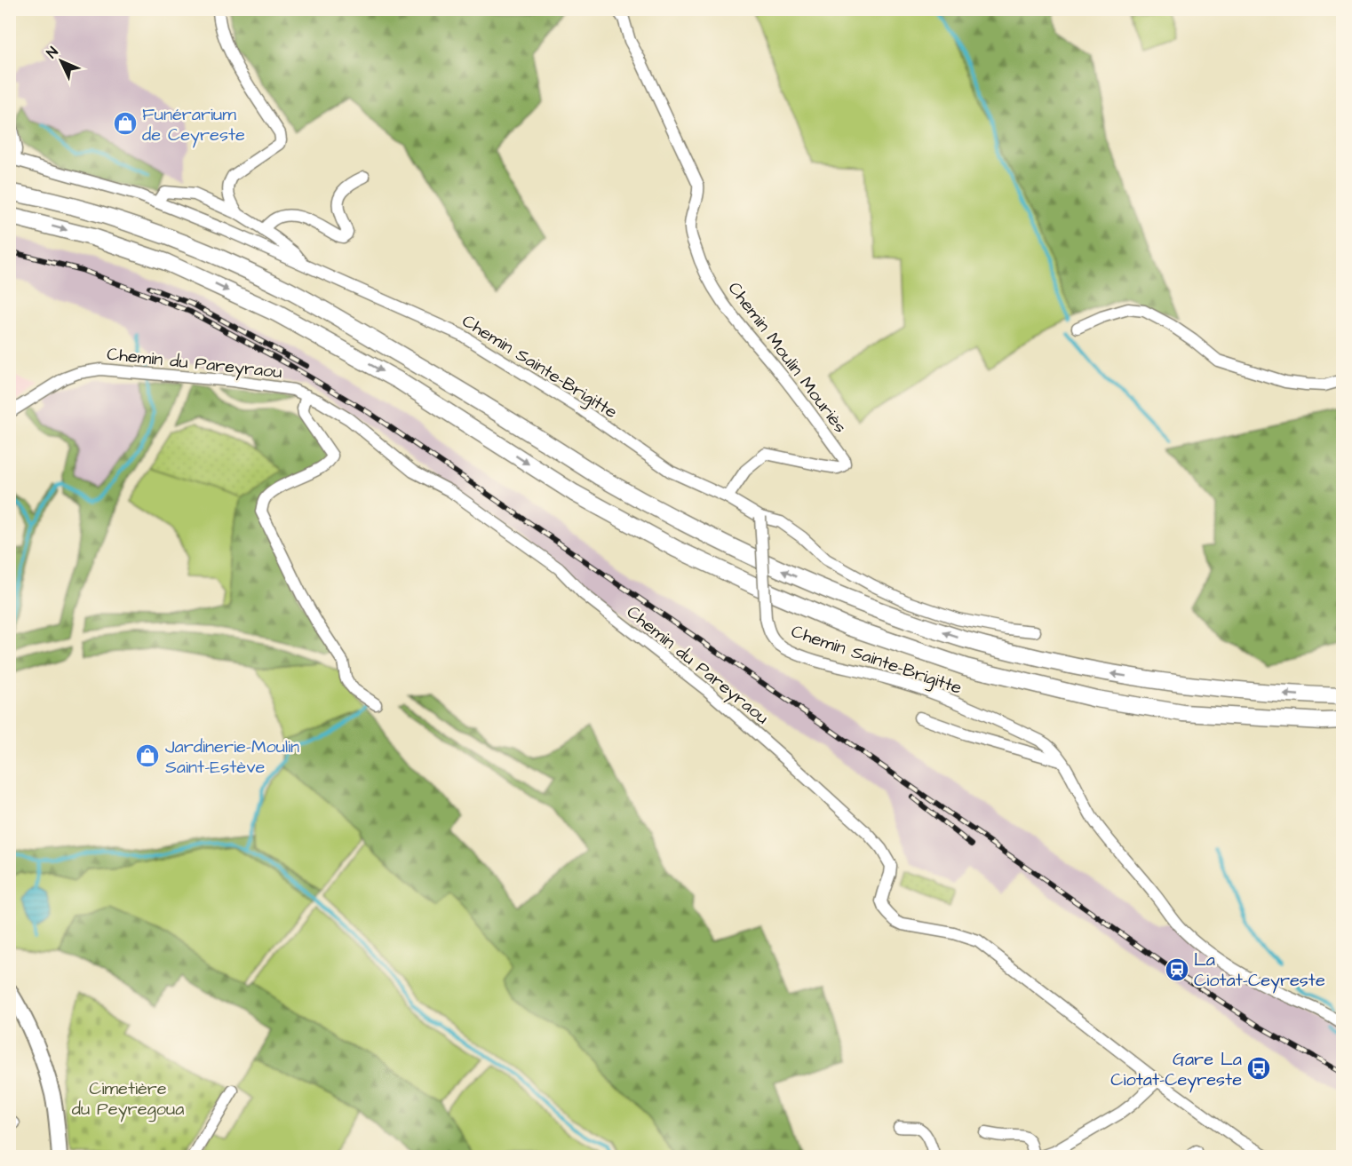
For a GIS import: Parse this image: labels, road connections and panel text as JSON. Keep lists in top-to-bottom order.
{
  "streets": {
    "street": ["Chemin Moulin Mouriès", "Chemin du Pareyraou", "Chemin Sainte-Brigitte"]
  },
  "crossings": [
    ["Chemin Moulin Mouriès", "Chemin Sainte-Brigitte"]
  ],
  "parks": ["Cimetière du Peyregoua"],
  "places": {
    "shop": ["Funérarium de Ceyreste", "Jardinerie-Moulin Saint-Estève"],
    "station": ["La Ciotat-Ceyreste"],
    "bus stop": ["Gare La Ciotat-Ceyreste"]
  },
  "north": "top left"
}
